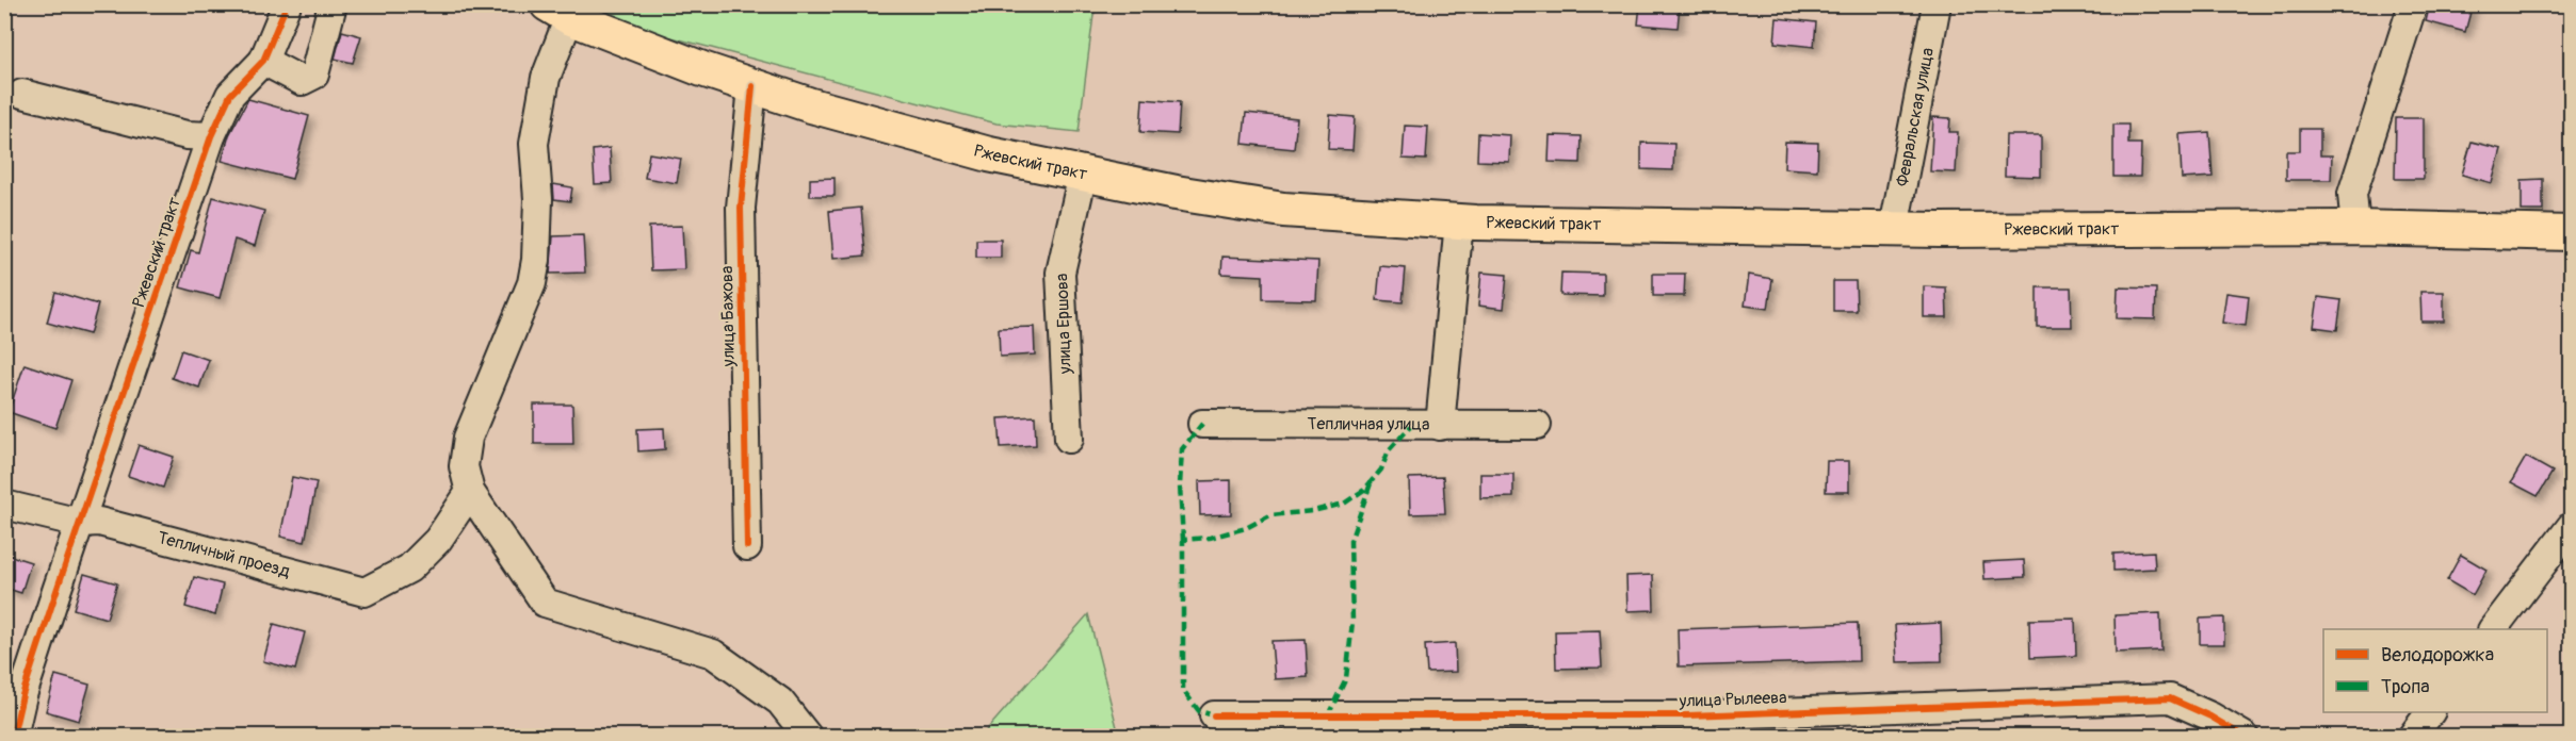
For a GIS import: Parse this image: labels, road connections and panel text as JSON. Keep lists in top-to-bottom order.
{
  "streets": {
    "main road": ["Ржевский тракт"],
    "street": [
      "Февральская улица",
      "улица Бажова",
      "улица Ершова",
      "Тепличная улица",
      "Тепличный проезд",
      "улица Рылеева"
    ]
  },
  "crossings": [
    ["Февральская улица", "Ржевский тракт"],
    ["Ржевский тракт", "улица Бажова"],
    ["Ржевский тракт", "улица Ершова"],
    ["Ржевский тракт", "Тепличный проезд"]
  ],
  "legend": ["Велодорожка", "Тропа"]
}
